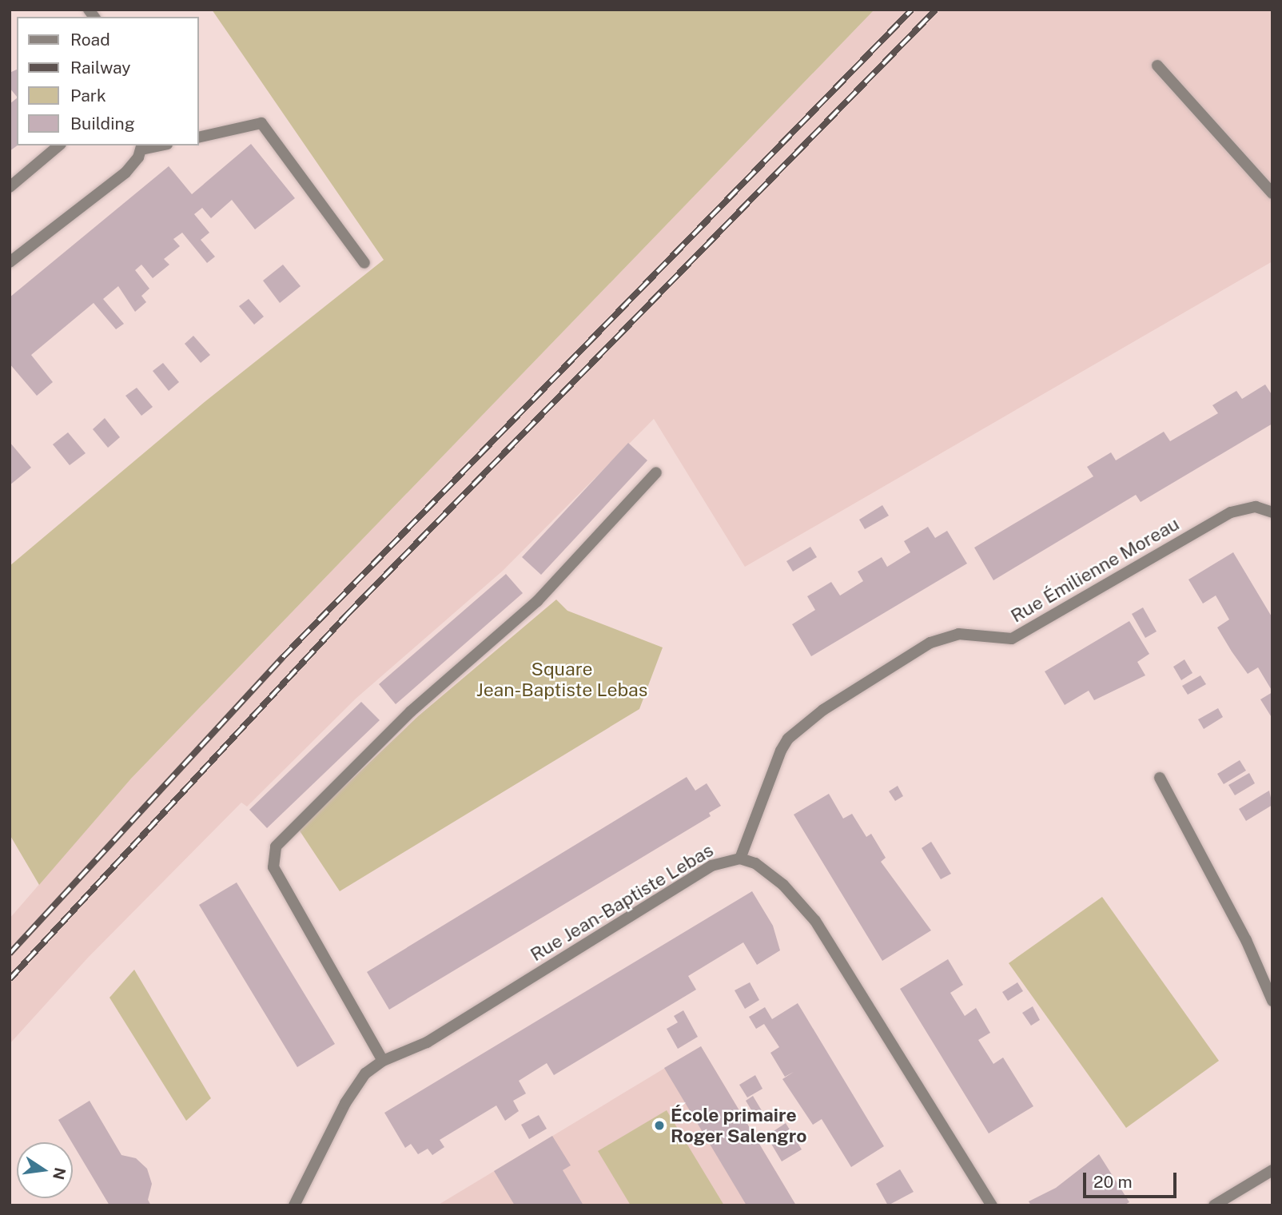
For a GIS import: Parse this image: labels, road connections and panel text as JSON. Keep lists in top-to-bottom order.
{
  "streets": {
    "street": ["Rue Émilienne Moreau", "Rue Jean-Baptiste Lebas"]
  },
  "crossings": [
    ["Rue Émilienne Moreau", "Rue Jean-Baptiste Lebas"]
  ],
  "parks": ["Square Jean-Baptiste Lebas"],
  "places": ["École primaire Roger Salengro"],
  "legend": [
    "Road",
    "Railway",
    "Park",
    "Building"
  ],
  "scale_bar": "20 m",
  "north": "right"
}
